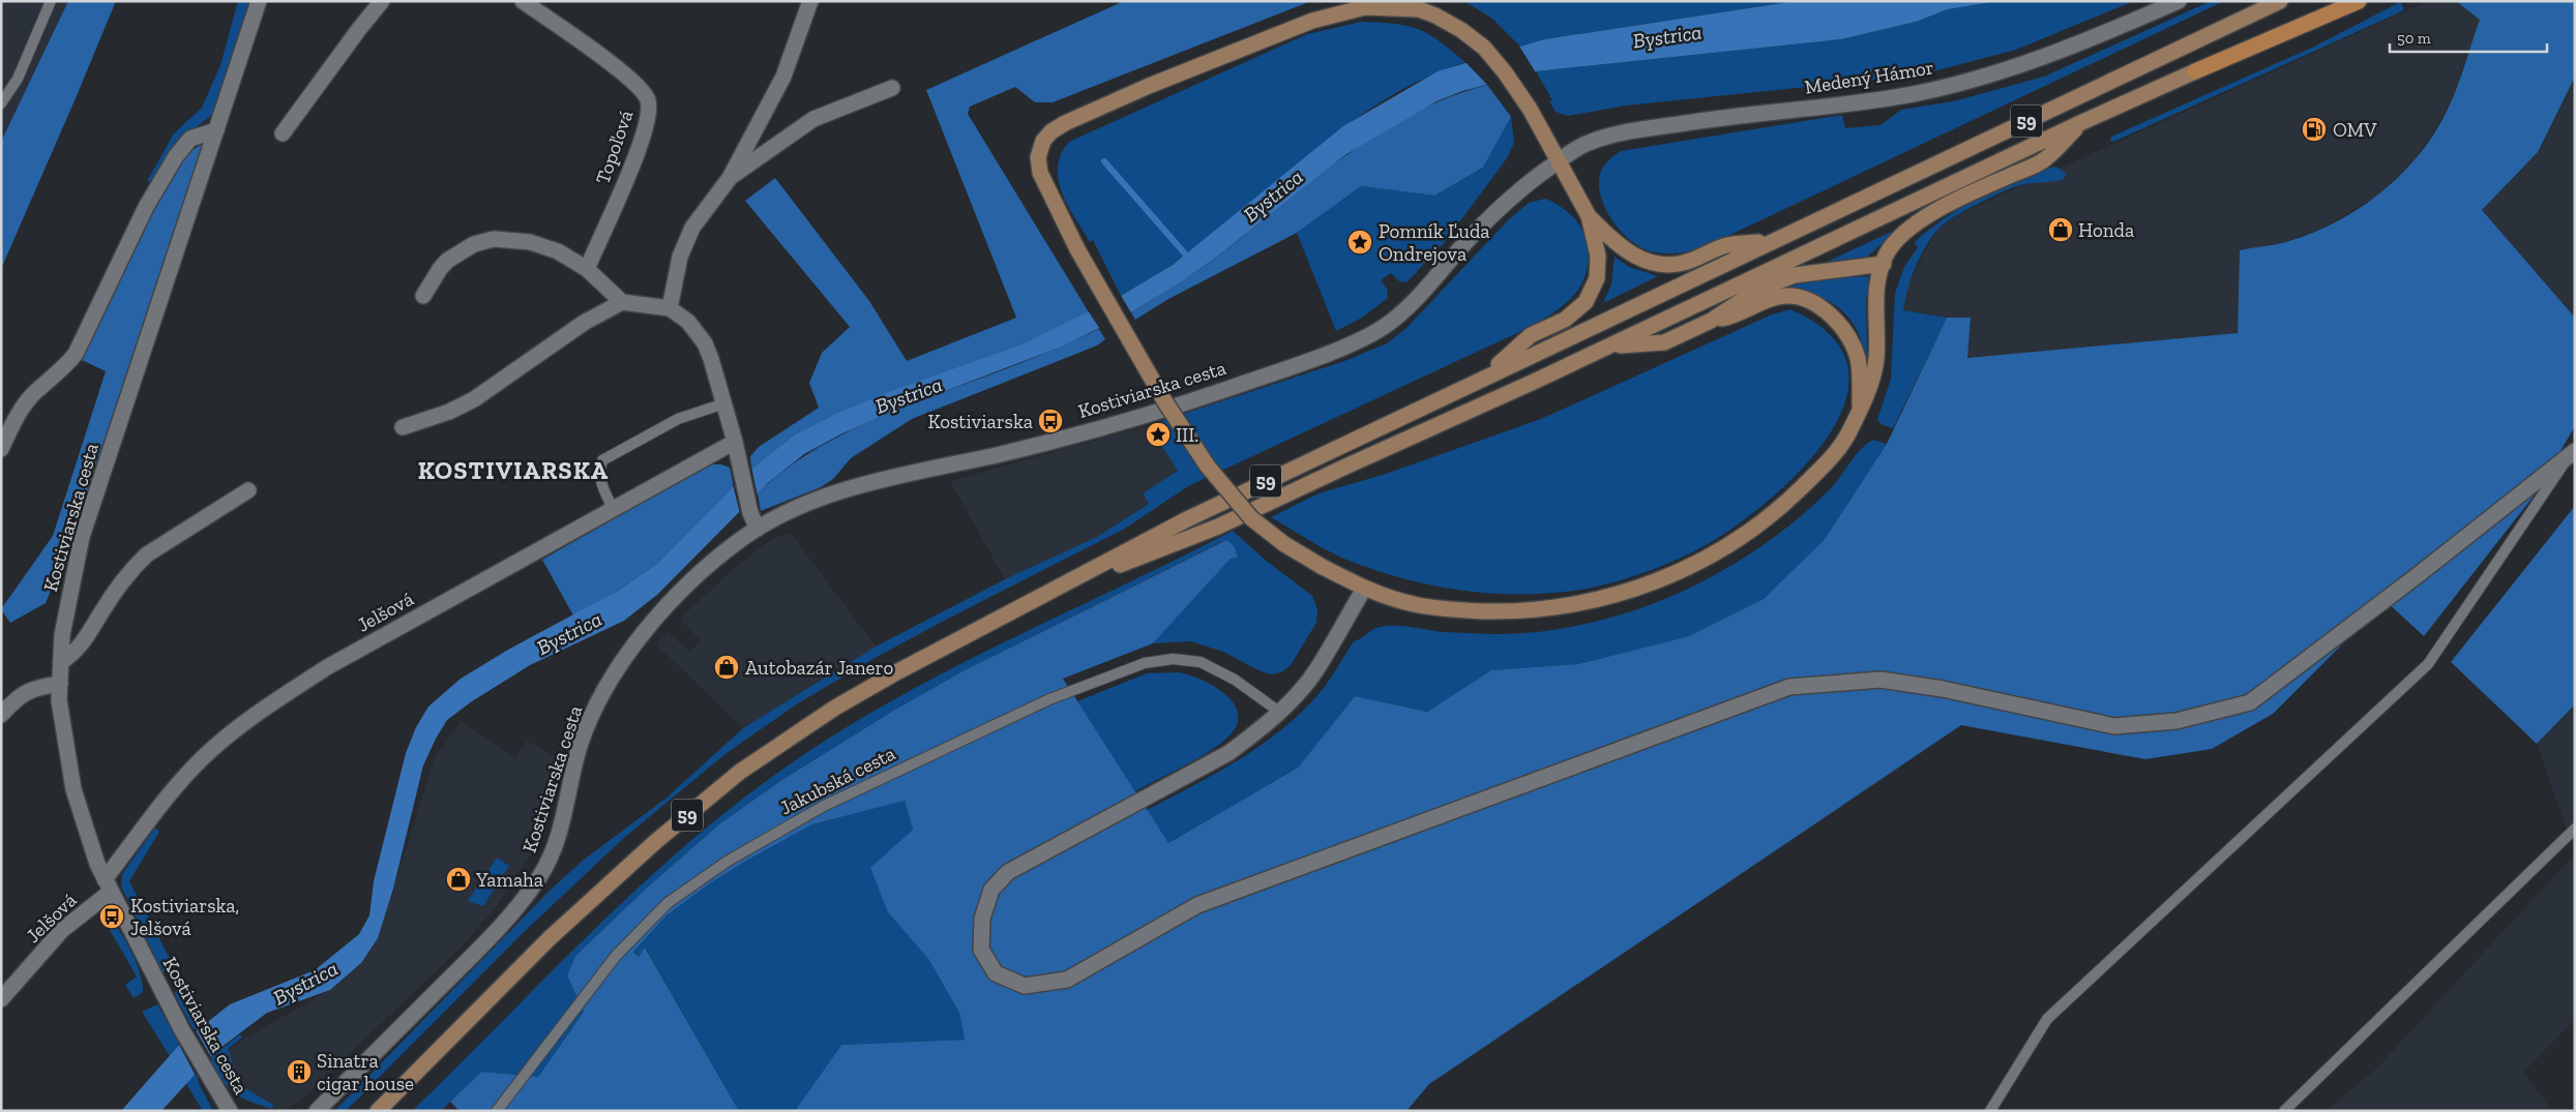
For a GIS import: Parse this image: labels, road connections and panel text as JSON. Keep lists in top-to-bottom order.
{
  "streets": {
    "main road": ["59"],
    "street": [
      "Medený Hámor",
      "Topoľová",
      "Kostiviarska cesta",
      "Jelšová"
    ],
    "lane": ["Jakubská cesta"]
  },
  "crossings": [
    ["Medený Hámor", "Kostiviarska cesta"],
    ["Kostiviarska cesta", "Jelšová"]
  ],
  "districts": ["KOSTIVIARSKA"],
  "water": ["Bystrica"],
  "places": {
    "fuel station": ["OMV"],
    "shop": ["Honda", "Autobazár Janero", "Yamaha"],
    "place": ["Pomník Ľuda Ondrejova", "III."],
    "bus stop": ["Kostiviarska", "Kostiviarska, Jelšová"],
    "building": ["Sinatra cigar house"]
  },
  "scale_bar": "50 m"
}
